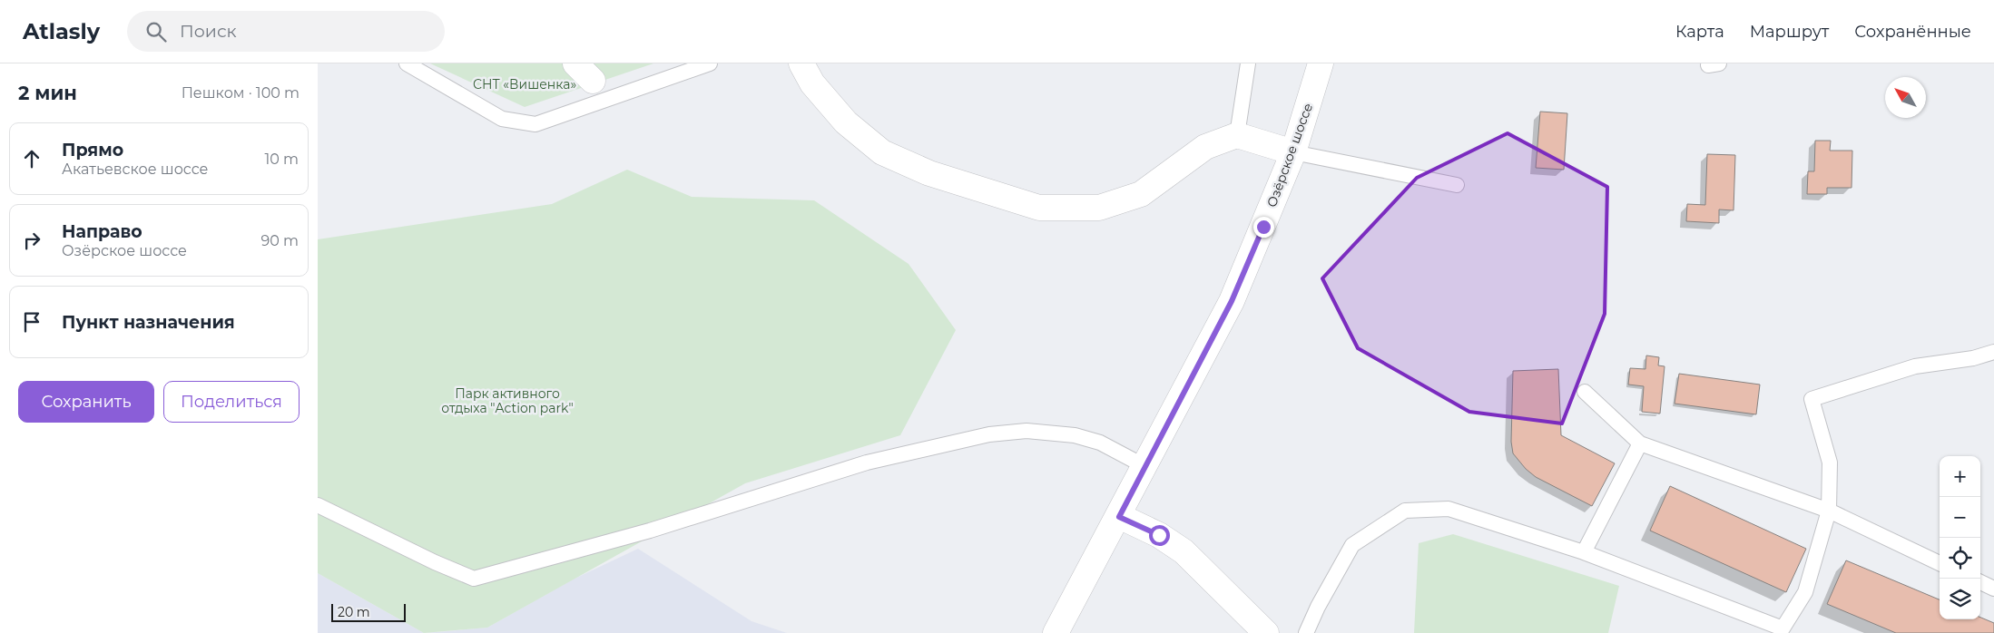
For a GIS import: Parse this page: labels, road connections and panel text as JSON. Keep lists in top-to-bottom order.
{
  "streets": {
    "main road": ["Озёрское шоссе"]
  },
  "parks": ["СНТ «Вишенка»", "Парк активного отдыха \"Action park\""],
  "scale_bar": "20 m",
  "north": "top left",
  "page": {
    "header": "Atlasly",
    "search": "Поиск",
    "nav": ["Карта", "Маршрут", "Сохранённые"],
    "heading": ["2 мин", "Пешком · 100 m"],
    "list": [
      ["Прямо", "Акатьевское шоссе", "10 m"],
      ["Направо", "Озёрское шоссе", "90 m"],
      "Пункт назначения"
    ],
    "buttons": ["Сохранить", "Поделиться"],
    "map_buttons": ["+", "−"],
    "scale": "20 m"
  }
}
